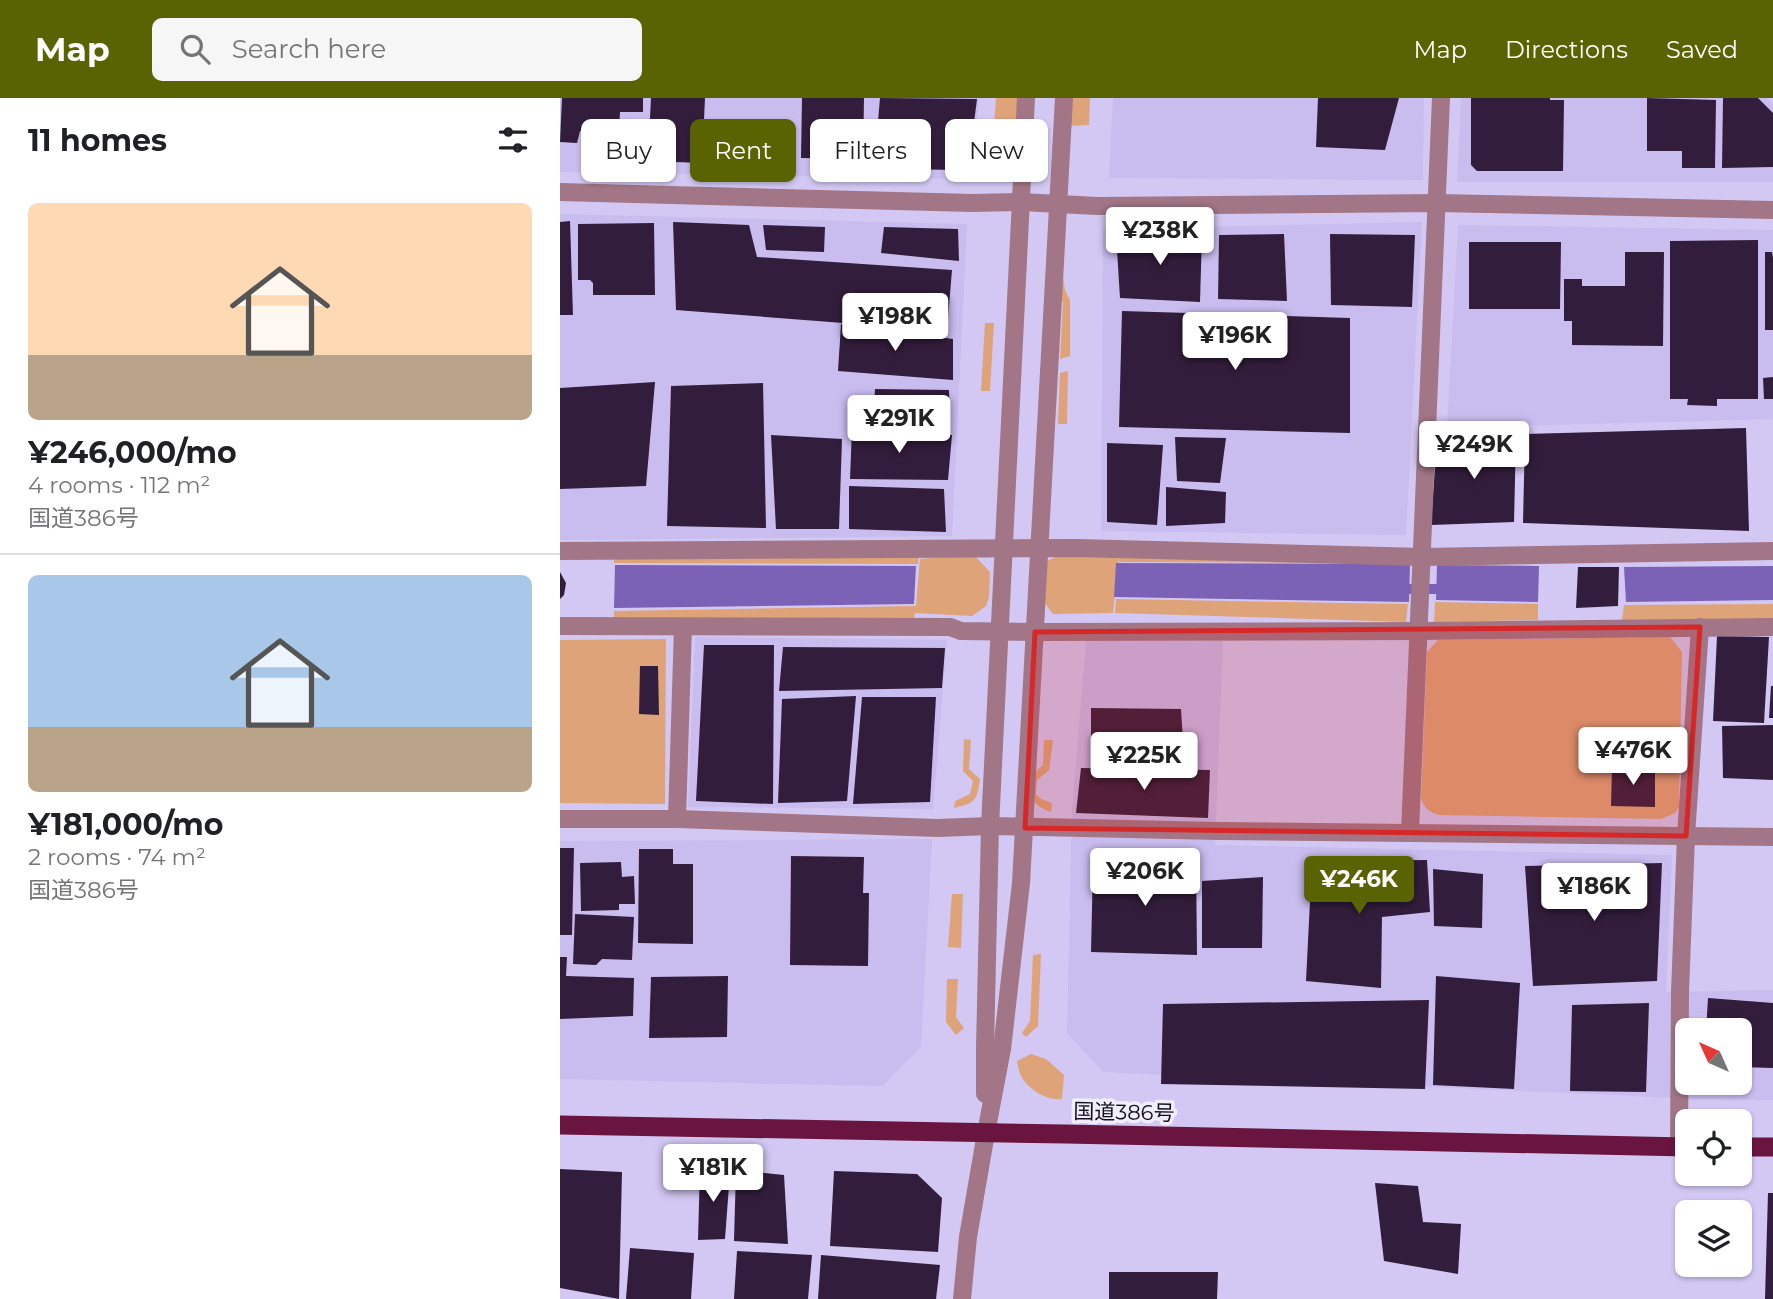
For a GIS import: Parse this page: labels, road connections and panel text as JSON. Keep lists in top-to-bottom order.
{
  "streets": {
    "highway": ["国道386号"]
  },
  "north": "top left",
  "page": {
    "header": "Map",
    "search": "Search here",
    "nav": ["Map", "Directions", "Saved"],
    "heading": "11 homes",
    "chip": [
      "Buy",
      "Rent",
      "Filters",
      "New"
    ],
    "list": [
      {
        "name": "¥246,000/mo",
        "note": "4 rooms · 112 m² · 国道386号"
      },
      {
        "name": "¥181,000/mo",
        "note": "2 rooms · 74 m² · 国道386号"
      }
    ],
    "price": [
      "¥238K",
      "¥198K",
      "¥196K",
      "¥291K",
      "¥249K",
      "¥476K",
      "¥225K",
      "¥206K",
      "¥246K",
      "¥186K",
      "¥181K"
    ]
  }
}
